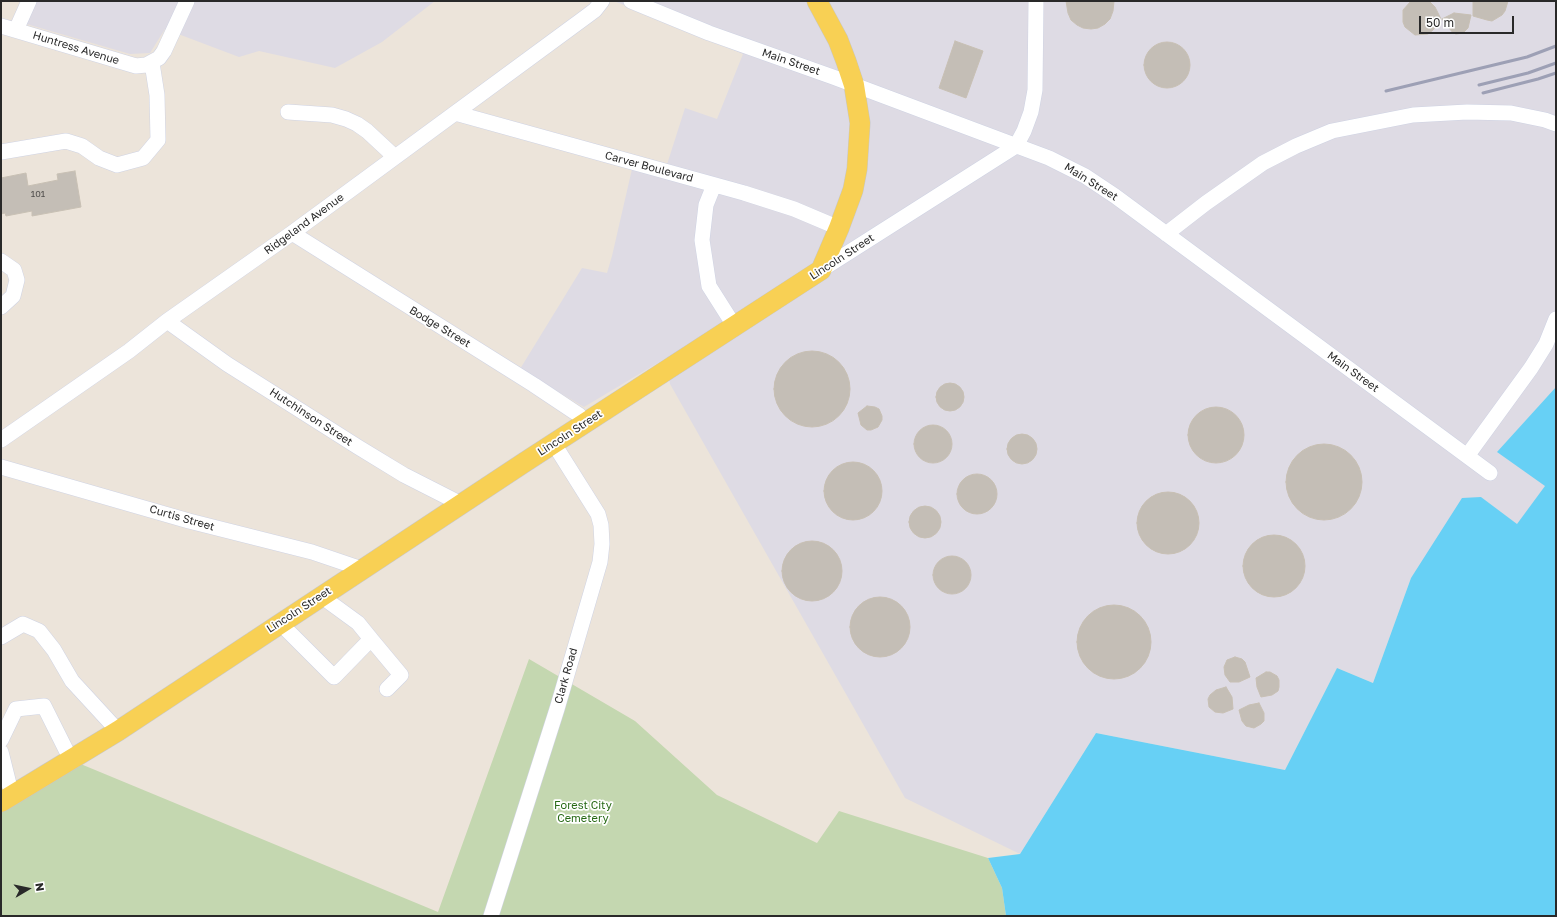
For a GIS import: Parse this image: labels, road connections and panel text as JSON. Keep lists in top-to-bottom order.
{
  "streets": {
    "main road": ["Lincoln Street"],
    "street": [
      "Huntress Avenue",
      "Main Street",
      "Carver Boulevard",
      "Ridgeland Avenue",
      "Bodge Street",
      "Hutchinson Street",
      "Curtis Street",
      "Clark Road"
    ]
  },
  "crossings": [
    ["Main Street", "Lincoln Street"],
    ["Carver Boulevard", "Ridgeland Avenue"],
    ["Ridgeland Avenue", "Bodge Street"],
    ["Ridgeland Avenue", "Hutchinson Street"],
    ["Lincoln Street", "Bodge Street"],
    ["Lincoln Street", "Hutchinson Street"],
    ["Lincoln Street", "Curtis Street"],
    ["Lincoln Street", "Clark Road"]
  ],
  "parks": ["Forest City Cemetery"],
  "house_numbers": ["101"],
  "scale_bar": "50 m",
  "north": "right"
}
